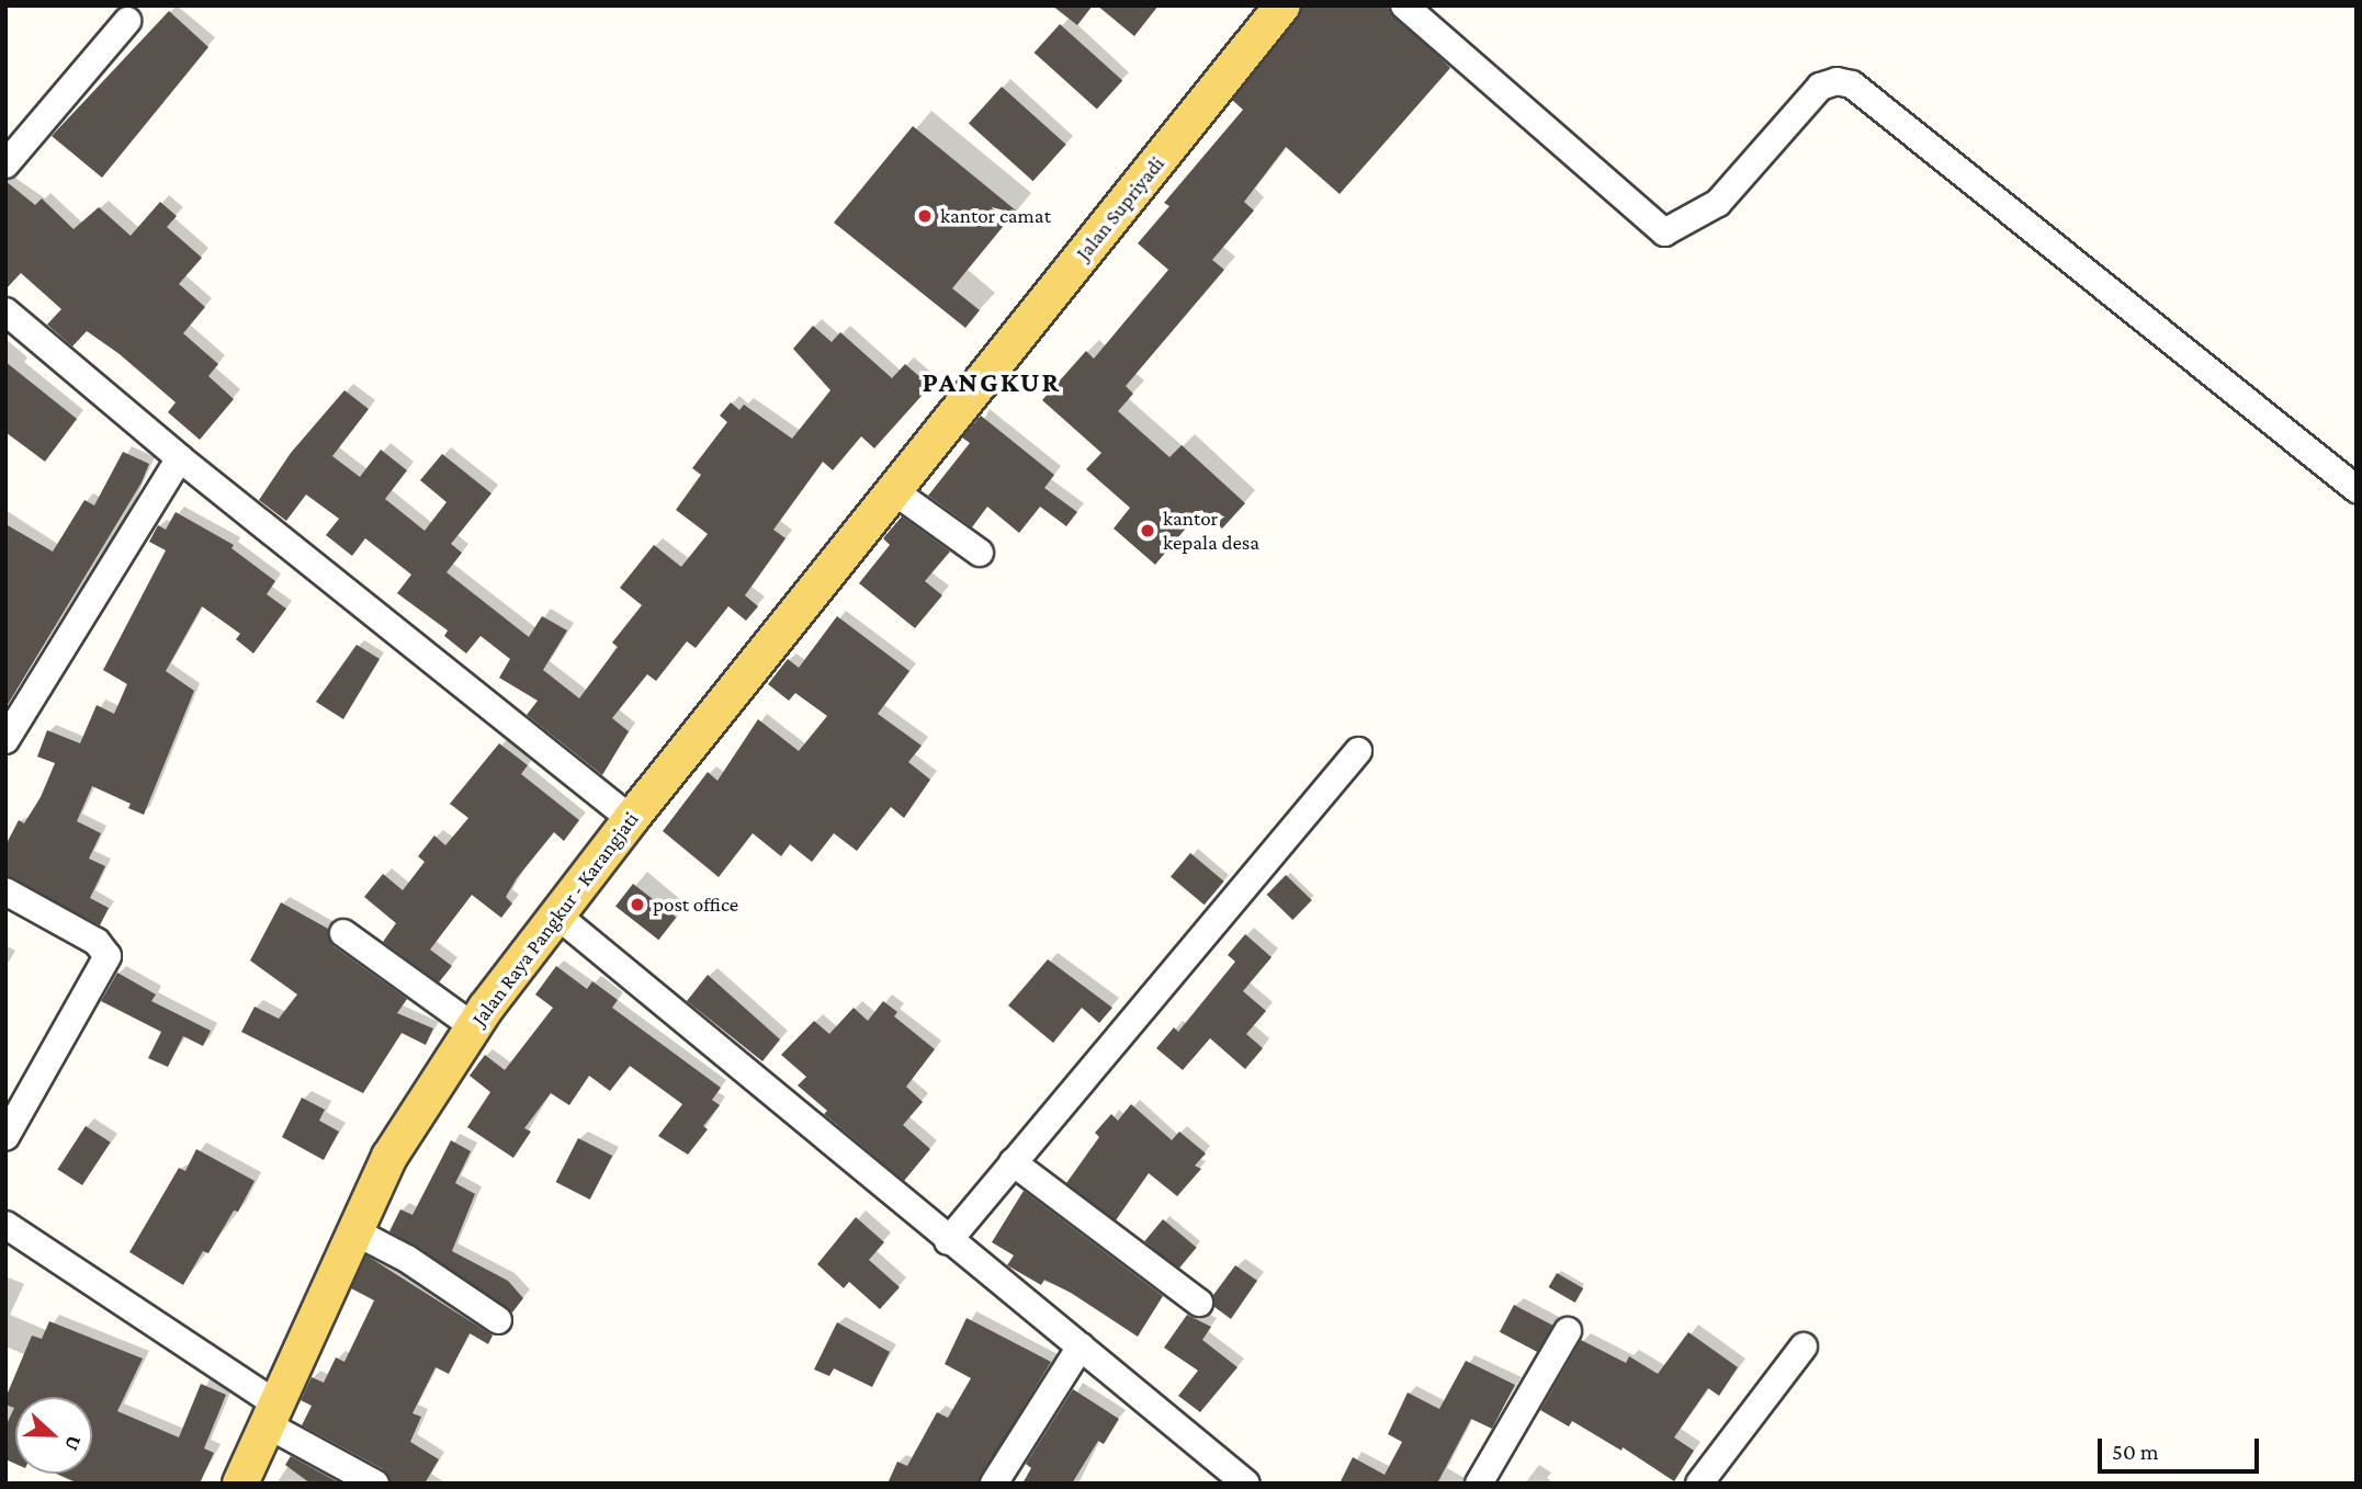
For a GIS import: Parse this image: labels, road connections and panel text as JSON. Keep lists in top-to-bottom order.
{
  "streets": {
    "main road": ["Jalan Supriyadi", "Jalan Raya Pangkur - Karangjati"]
  },
  "crossings": [
    ["Jalan Supriyadi", "Jalan Raya Pangkur - Karangjati"]
  ],
  "districts": ["PANGKUR"],
  "places": ["kantor camat", "kantor kepala desa", "post office"],
  "scale_bar": "50 m",
  "north": "right"
}
